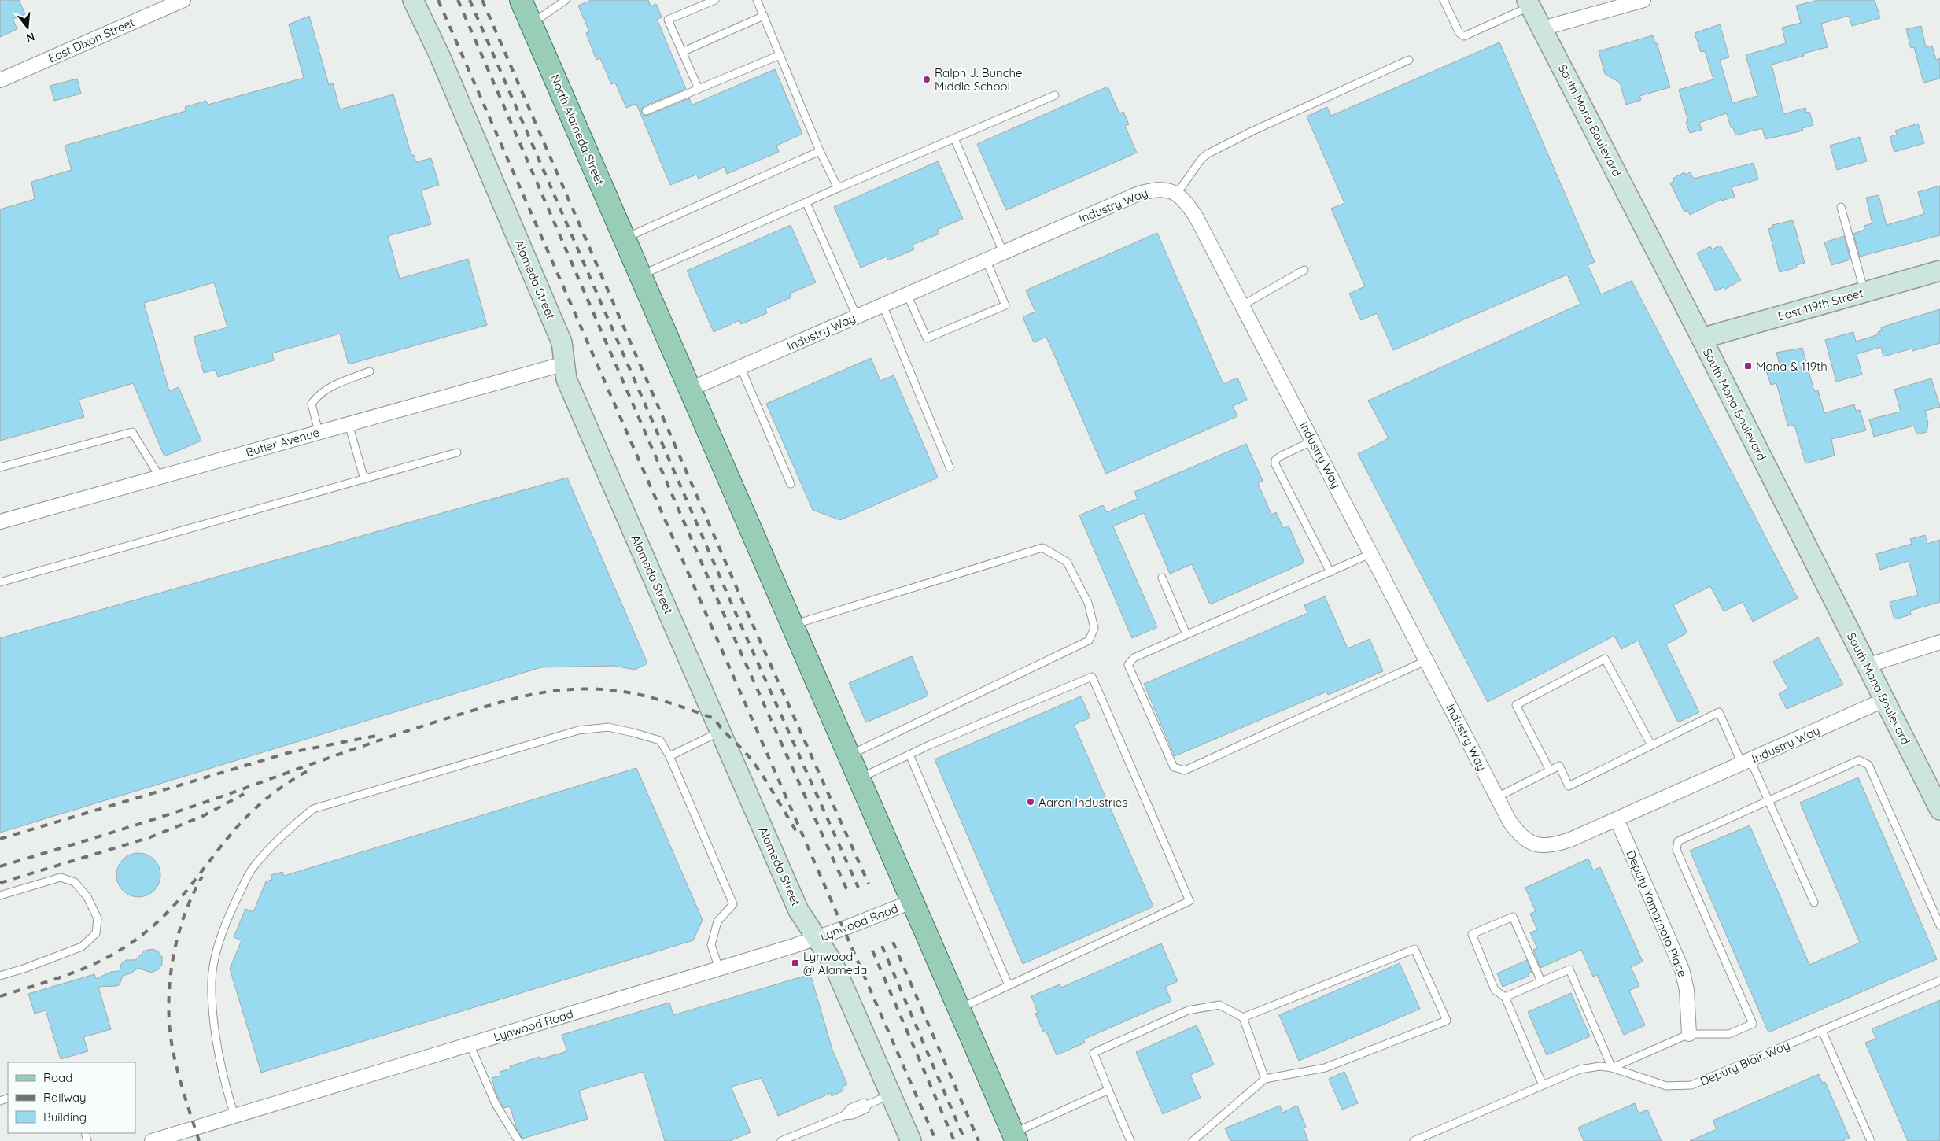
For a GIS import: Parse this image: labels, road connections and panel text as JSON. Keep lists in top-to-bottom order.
{
  "streets": {
    "main road": ["North Alameda Street"],
    "street": [
      "East Dixon Street",
      "South Mona Boulevard",
      "Industry Way",
      "Alameda Street",
      "East 119th Street",
      "Butler Avenue",
      "Deputy Yamamoto Place",
      "Lynwood Road"
    ],
    "lane": ["Deputy Blair Way"]
  },
  "crossings": [
    ["South Mona Boulevard", "Industry Way"],
    ["South Mona Boulevard", "East 119th Street"],
    ["Industry Way", "Deputy Yamamoto Place"],
    ["Alameda Street", "Butler Avenue"],
    ["Alameda Street", "Lynwood Road"]
  ],
  "places": {
    "other": ["Ralph J. Bunche Middle School", "Aaron Industries"],
    "transit": ["Mona & 119th", "Lynwood @ Alameda"]
  },
  "legend": ["Road", "Railway", "Building"],
  "north": "bottom"
}
